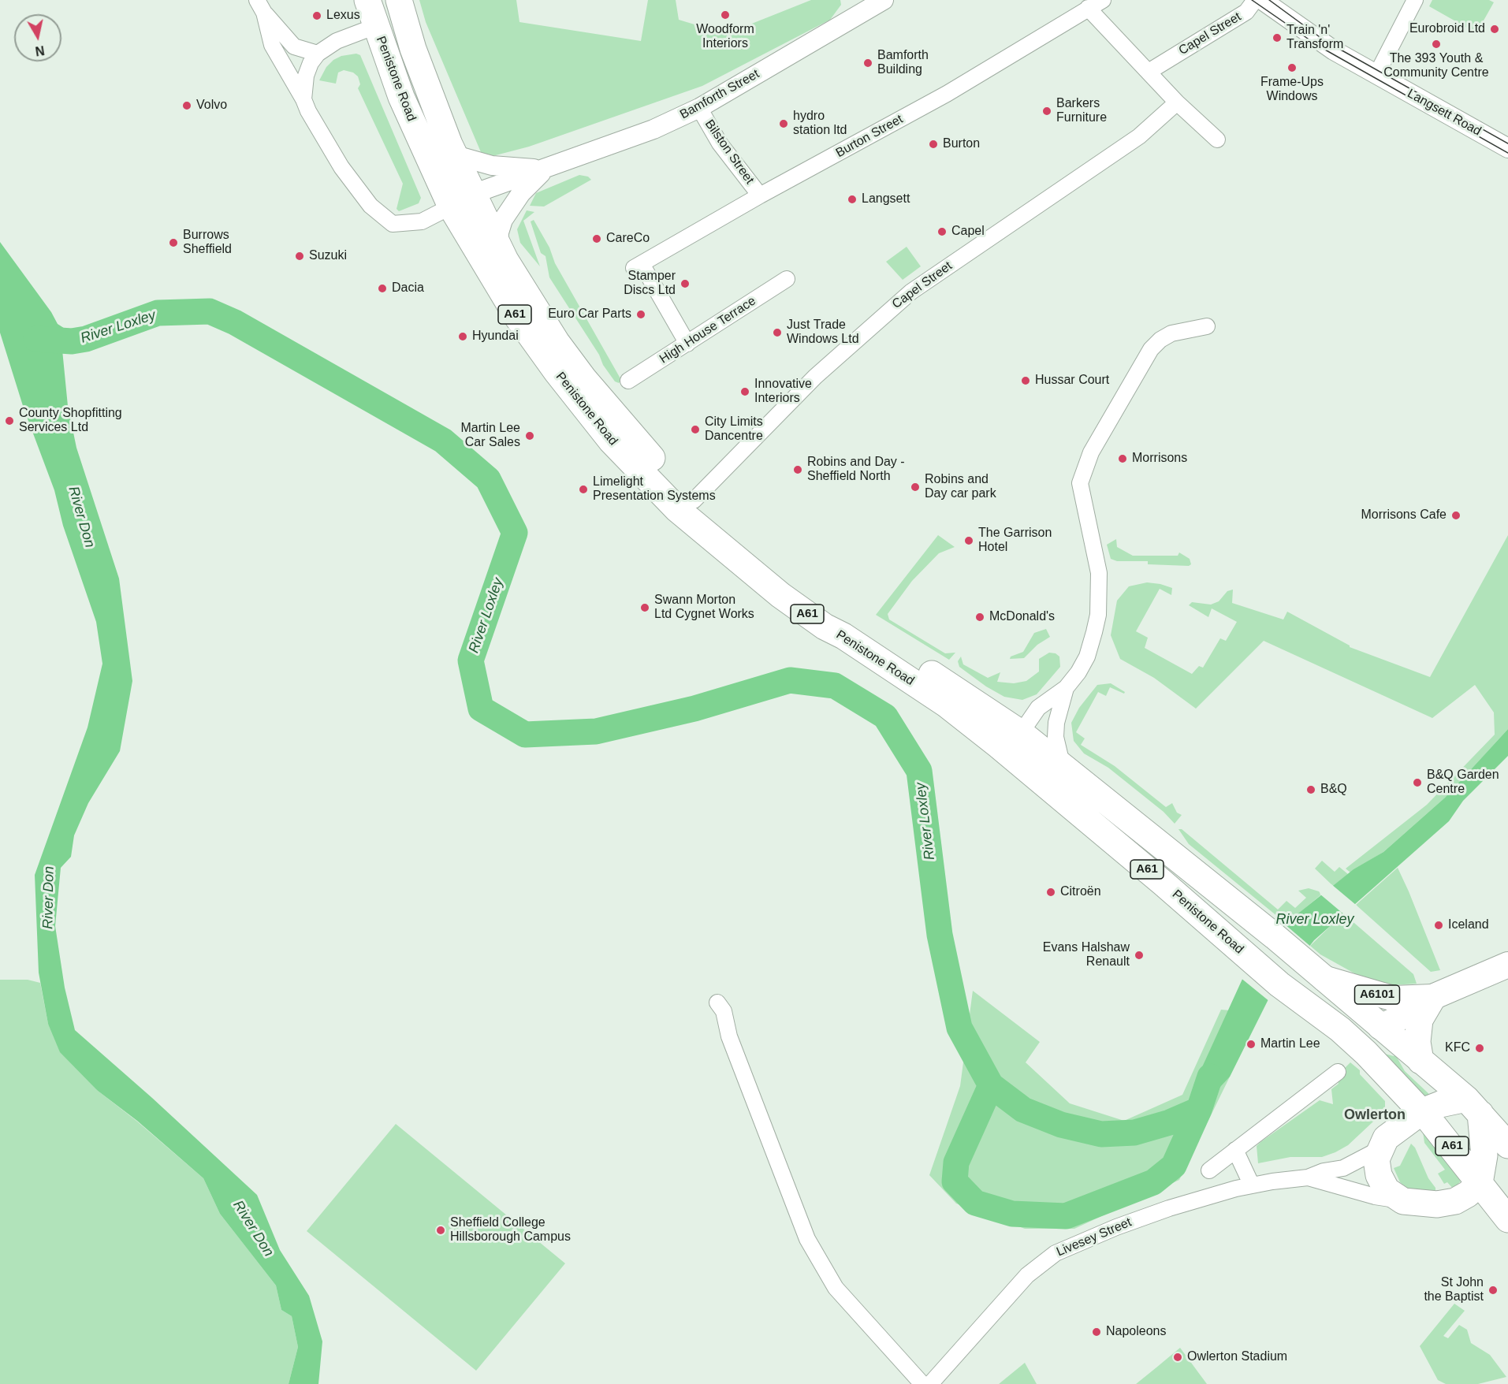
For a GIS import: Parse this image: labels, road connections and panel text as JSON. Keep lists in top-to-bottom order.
{
  "streets": {
    "highway": ["Penistone Road", "A61"],
    "main road": ["A6101"],
    "street": [
      "Capel Street",
      "Bamforth Street",
      "Langsett Road",
      "Burton Street",
      "Bilston Street",
      "High House Terrace",
      "Livesey Street"
    ]
  },
  "crossings": [
    ["Capel Street", "Penistone Road"],
    ["Capel Street", "Langsett Road"],
    ["Penistone Road", "Bamforth Street"],
    ["Penistone Road", "A6101"],
    ["Bamforth Street", "Bilston Street"],
    ["Burton Street", "Bilston Street"],
    ["Burton Street", "High House Terrace"]
  ],
  "districts": ["Owlerton"],
  "water": ["River Loxley", "River Don"],
  "places": [
    "Woodform Interiors",
    "Lexus",
    "Eurobroid Ltd",
    "Train 'n' Transform",
    "The 393 Youth & Community Centre",
    "Bamforth Building",
    "Frame-Ups Windows",
    "Volvo",
    "Barkers Furniture",
    "hydro station ltd",
    "Burton",
    "Langsett",
    "Capel",
    "CareCo",
    "Burrows Sheffield",
    "Suzuki",
    "Stamper Discs Ltd",
    "Dacia",
    "Euro Car Parts",
    "Just Trade Windows Ltd",
    "Hyundai",
    "Hussar Court",
    "Innovative Interiors",
    "County Shopfitting Services Ltd",
    "City Limits Dancentre",
    "Martin Lee Car Sales",
    "Morrisons",
    "Robins and Day - Sheffield North",
    "Robins and Day car park",
    "Limelight Presentation Systems",
    "Morrisons Cafe",
    "The Garrison Hotel",
    "Swann Morton Ltd Cygnet Works",
    "McDonald's",
    "B&Q Garden Centre",
    "B&Q",
    "Citroën",
    "Iceland",
    "Evans Halshaw Renault",
    "Martin Lee",
    "KFC",
    "Sheffield College Hillsborough Campus",
    "St John the Baptist",
    "Napoleons",
    "Owlerton Stadium"
  ],
  "north": "bottom"
}
